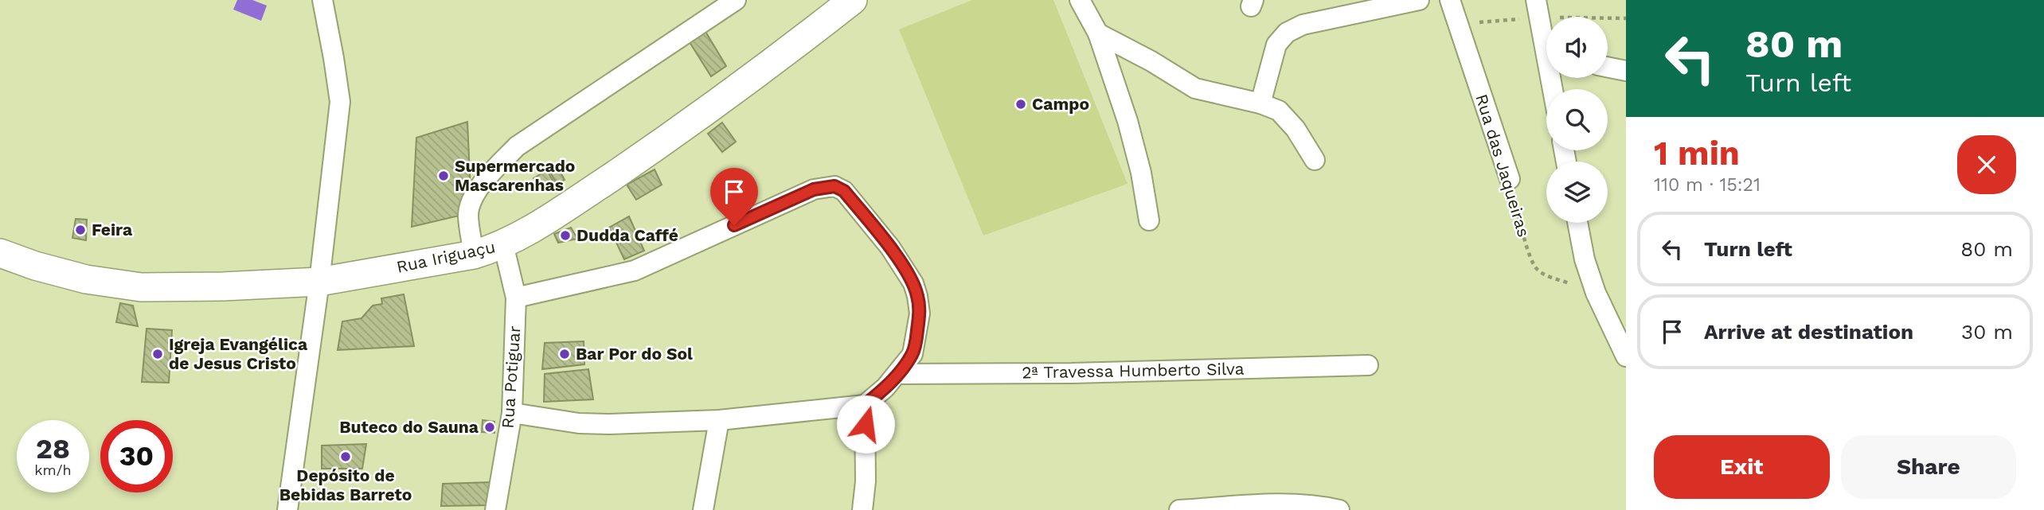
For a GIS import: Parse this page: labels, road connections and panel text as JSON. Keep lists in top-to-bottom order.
{
  "streets": {
    "main road": ["Rua Iriguaçu"],
    "street": ["Rua das Jaqueiras", "2ª Travessa Humberto Silva", "Rua Potiguar"]
  },
  "crossings": [
    ["Rua Iriguaçu", "Rua Potiguar"]
  ],
  "places": [
    "Campo",
    "Supermercado Mascarenhas",
    "Feira",
    "Dudda Caffé",
    "Igreja Evangélica de Jesus Cristo",
    "Bar Por do Sol",
    "Buteco do Sauna",
    "Depósito de Bebidas Barreto"
  ],
  "page": {
    "turn": ["80 m", "Turn left"],
    "heading": ["1 min", "110 m · 15:21"],
    "list": [
      {
        "name": "Turn left",
        "value": "80 m"
      },
      {
        "name": "Arrive at destination",
        "value": "30 m"
      }
    ],
    "speed": "28 km/h",
    "limit": "30",
    "buttons": ["Exit", "Share"]
  }
}
